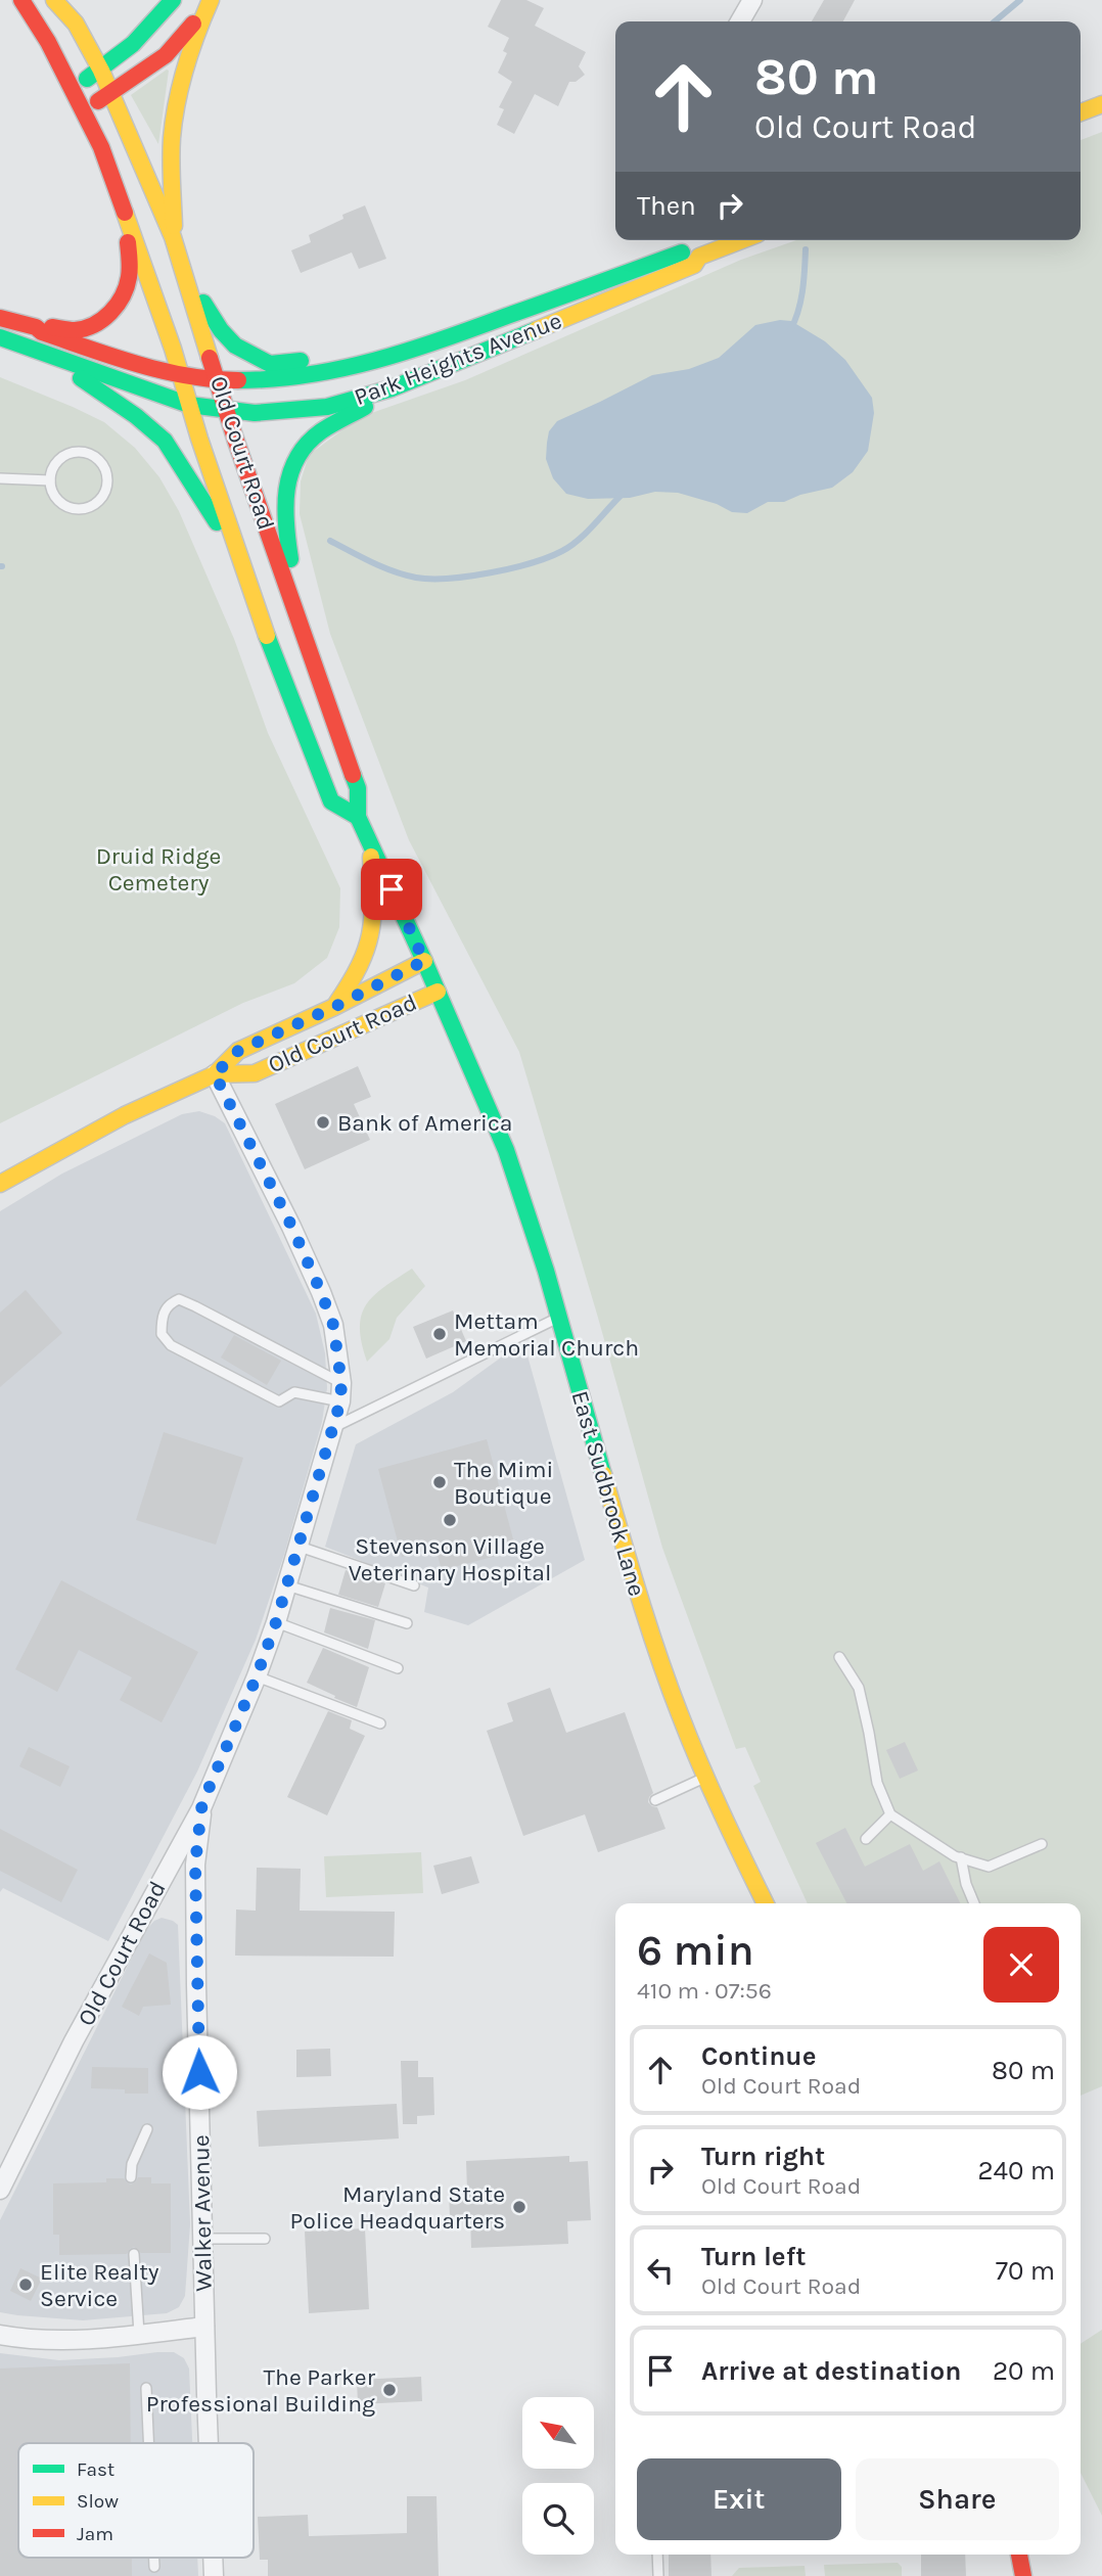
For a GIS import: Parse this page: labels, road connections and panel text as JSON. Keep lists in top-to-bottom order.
{
  "streets": {
    "main road": ["Park Heights Avenue", "Old Court Road", "East Sudbrook Lane"],
    "street": ["Walker Avenue"]
  },
  "crossings": [
    ["Park Heights Avenue", "Old Court Road"],
    ["Old Court Road", "East Sudbrook Lane"],
    ["Old Court Road", "Walker Avenue"]
  ],
  "parks": ["Druid Ridge Cemetery"],
  "places": [
    "Bank of America",
    "Mettam Memorial Church",
    "The Mimi Boutique",
    "Stevenson Village Veterinary Hospital",
    "Maryland State Police Headquarters",
    "Elite Realty Service",
    "The Parker Professional Building"
  ],
  "legend": ["Fast", "Slow", "Jam"],
  "north": "top left",
  "page": {
    "turn": ["80 m", "Old Court Road"],
    "then": "Then",
    "heading": ["6 min", "410 m · 07:56"],
    "list": [
      {
        "name": "Continue",
        "note": "Old Court Road",
        "value": "80 m"
      },
      {
        "name": "Turn right",
        "note": "Old Court Road",
        "value": "240 m"
      },
      {
        "name": "Turn left",
        "note": "Old Court Road",
        "value": "70 m"
      },
      {
        "name": "Arrive at destination",
        "value": "20 m"
      }
    ],
    "buttons": ["Exit", "Share"]
  }
}
